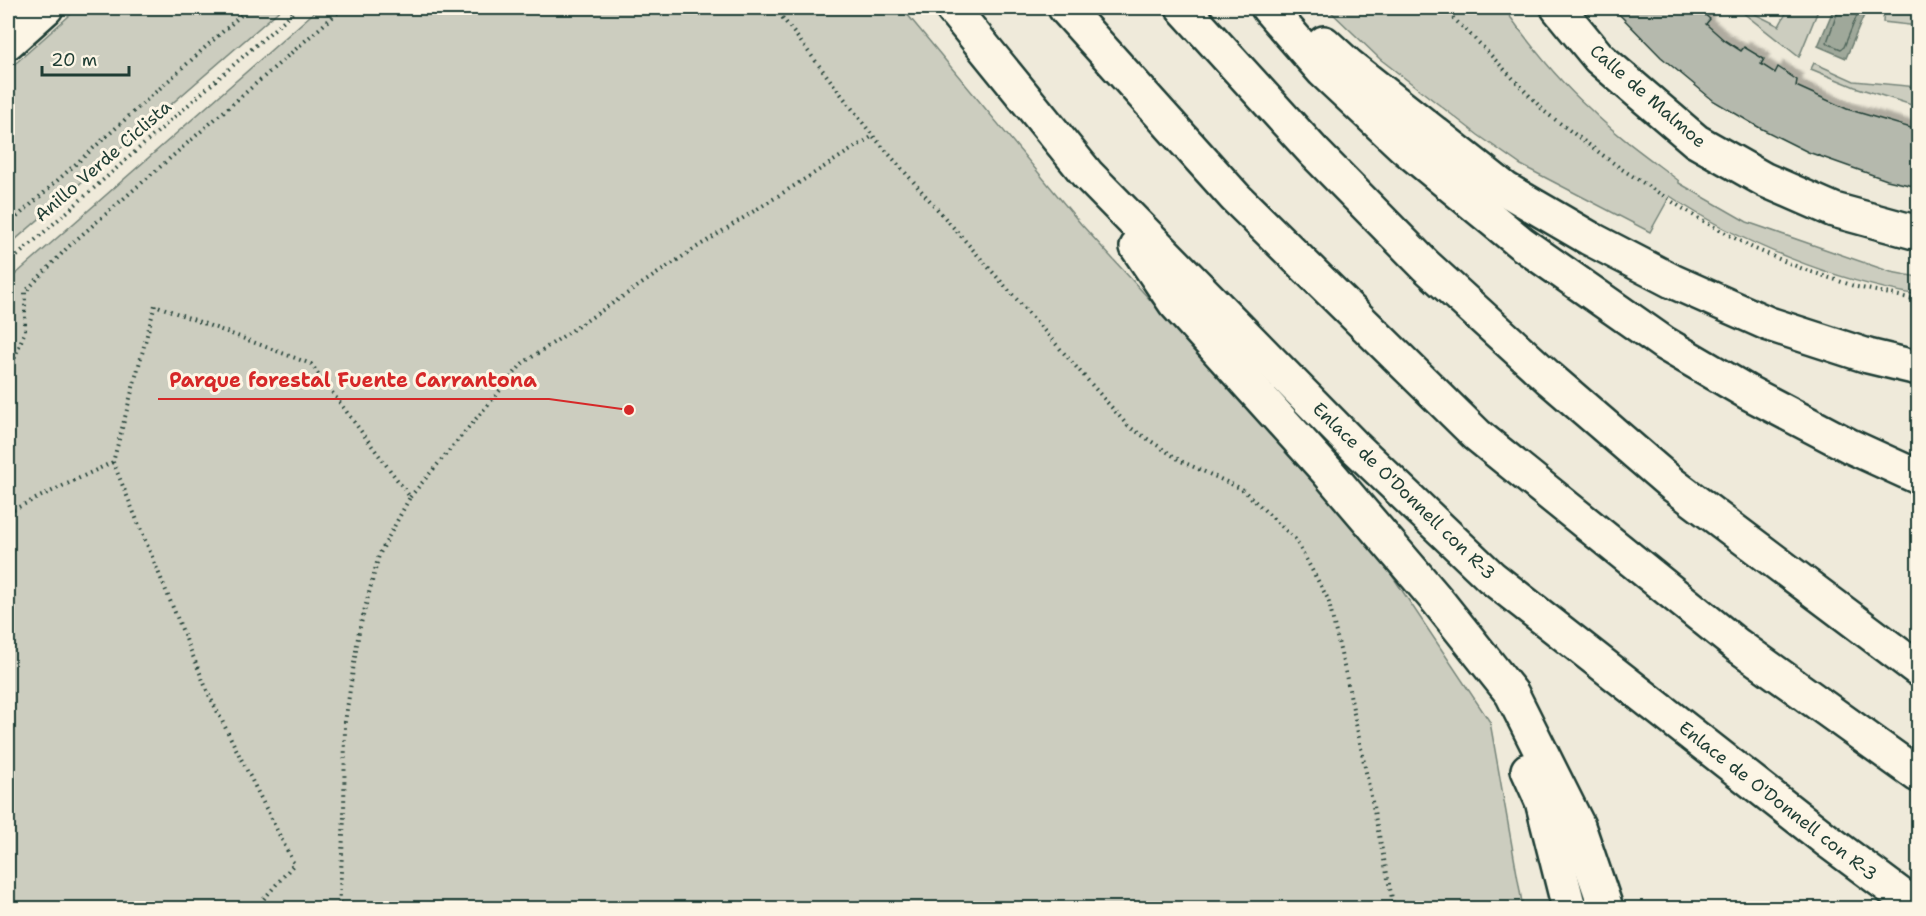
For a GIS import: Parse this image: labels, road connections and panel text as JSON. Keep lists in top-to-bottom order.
{
  "streets": {
    "main road": ["Calle de Malmoe", "Enlace de O'Donnell con R-3"],
    "path": ["Anillo Verde Ciclista"]
  },
  "places": ["Parque forestal Fuente Carrantona"],
  "scale_bar": "20 m"
}
